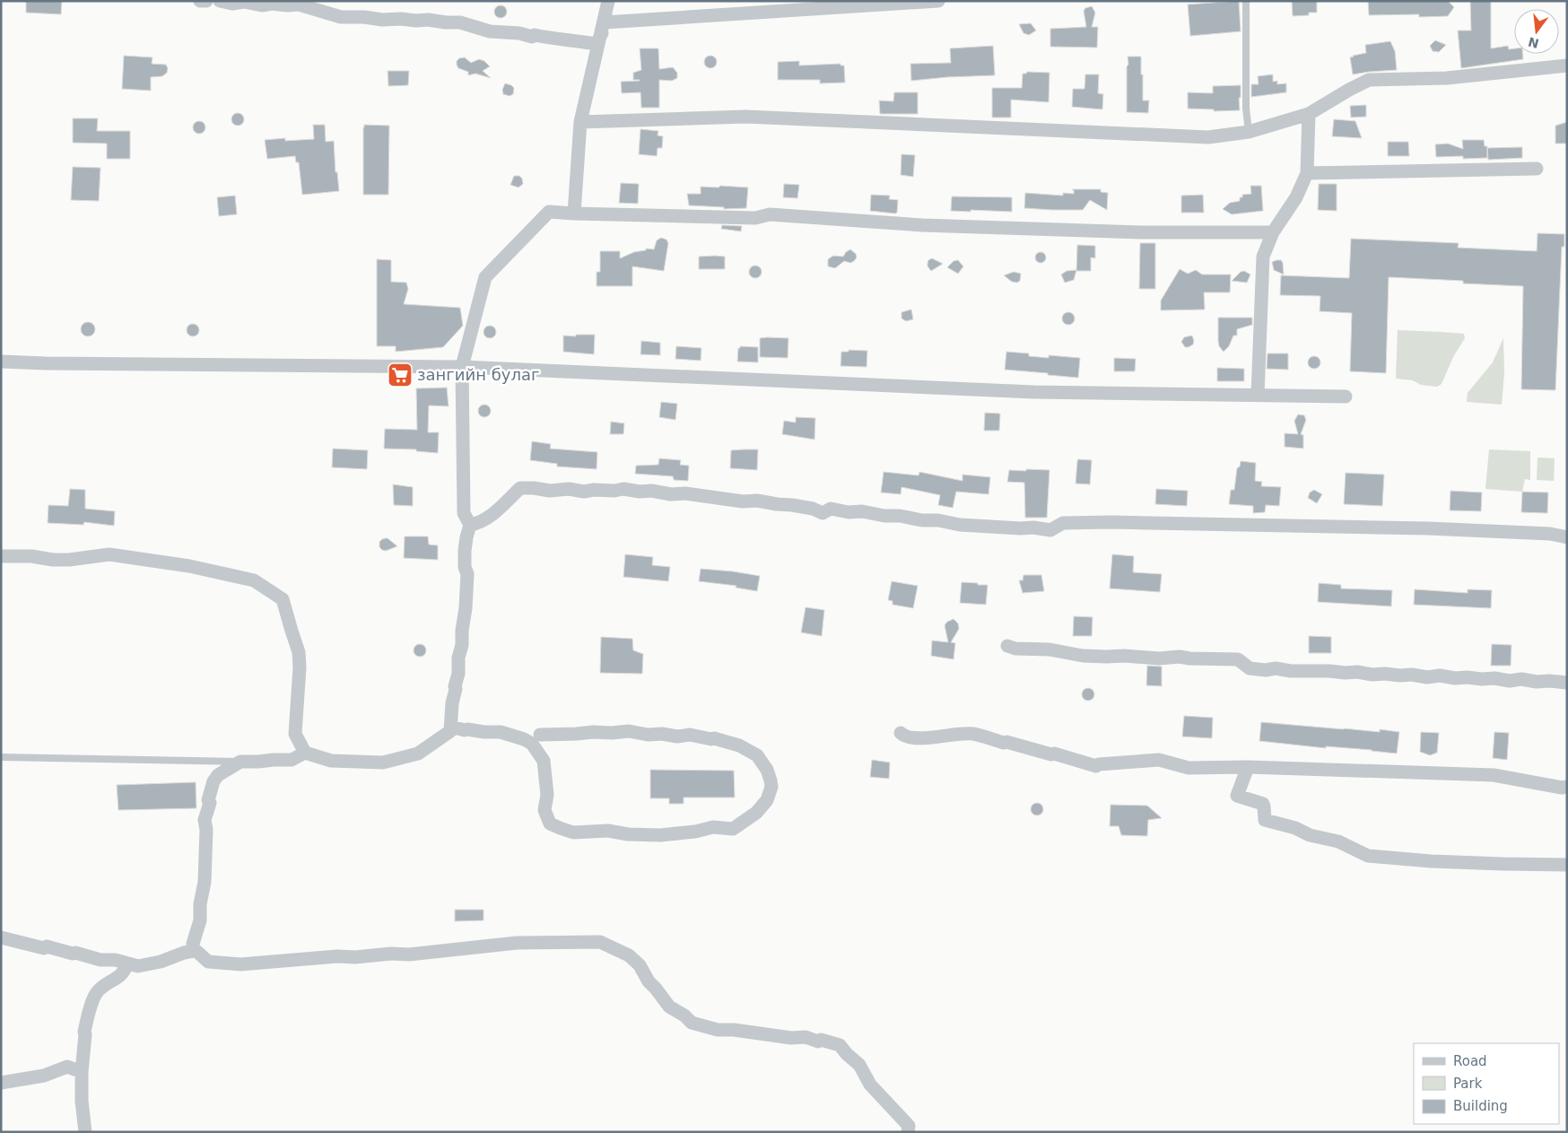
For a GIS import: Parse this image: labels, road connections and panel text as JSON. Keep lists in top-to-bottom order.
{
  "places": {
    "supermarket": ["зангийн булаг"]
  },
  "legend": ["Road", "Park", "Building"],
  "north": "bottom"
}
